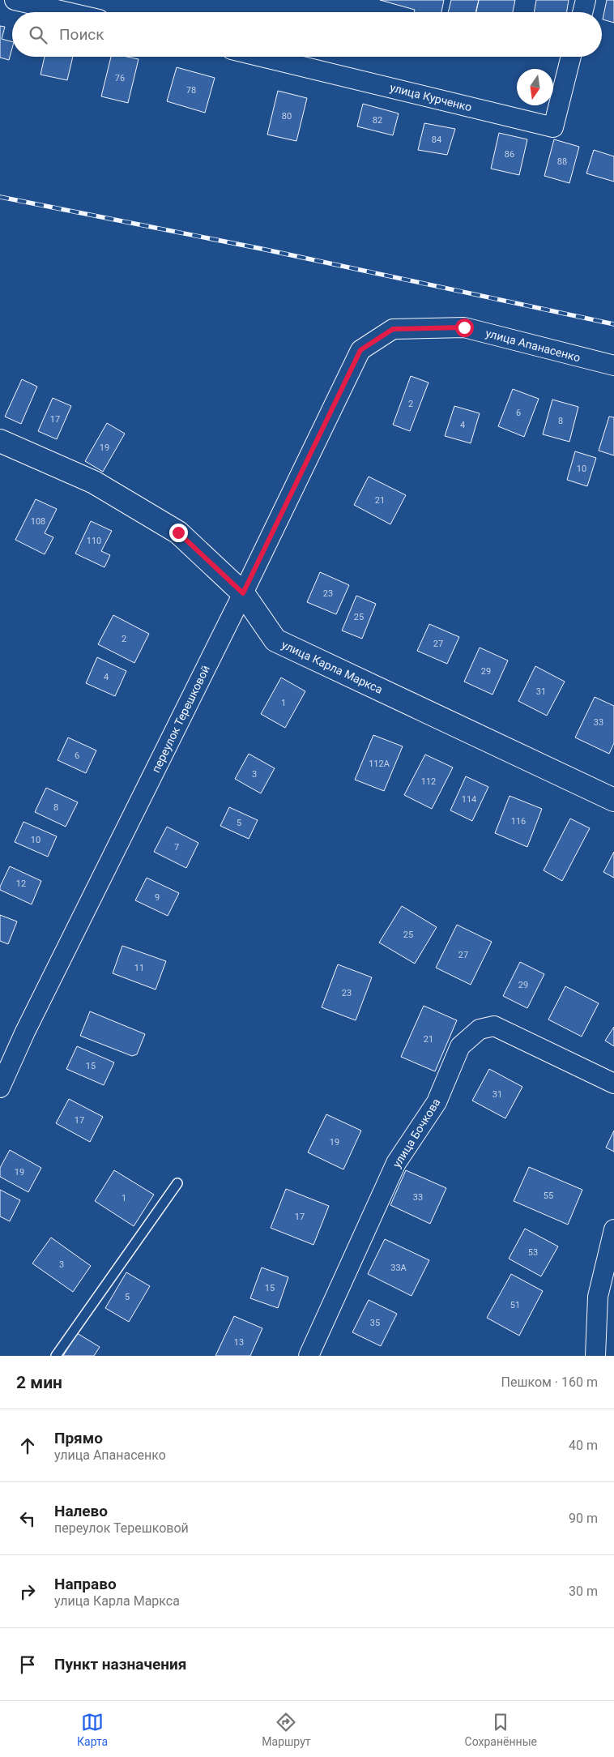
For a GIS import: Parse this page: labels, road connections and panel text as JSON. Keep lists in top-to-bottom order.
{
  "streets": {
    "street": [
      "улица Курченко",
      "улица Апанасенко",
      "улица Карла Маркса",
      "переулок Терешковой",
      "улица Бочкова"
    ]
  },
  "crossings": [
    ["улица Апанасенко", "переулок Терешковой"],
    ["улица Карла Маркса", "переулок Терешковой"]
  ],
  "house_numbers": [
    "76",
    "78",
    "80",
    "82",
    "84",
    "86",
    "88",
    "2",
    "6",
    "17",
    "8",
    "4",
    "19",
    "10",
    "21",
    "108",
    "110",
    "23",
    "25",
    "2",
    "27",
    "29",
    "4",
    "31",
    "1",
    "33",
    "6",
    "112А",
    "3",
    "112",
    "114",
    "8",
    "116",
    "5",
    "10",
    "7",
    "12",
    "9",
    "25",
    "27",
    "11",
    "29",
    "23",
    "21",
    "15",
    "31",
    "17",
    "19",
    "19",
    "55",
    "33",
    "1",
    "17",
    "53",
    "3",
    "33А",
    "15",
    "5",
    "51",
    "35",
    "13"
  ],
  "north": "bottom",
  "page": {
    "search": "Поиск",
    "heading": ["2 мин", "Пешком · 160 m"],
    "list": [
      ["Прямо", "улица Апанасенко", "40 m"],
      ["Налево", "переулок Терешковой", "90 m"],
      ["Направо", "улица Карла Маркса", "30 m"],
      "Пункт назначения"
    ],
    "nav": ["Карта", "Маршрут", "Сохранённые"]
  }
}
